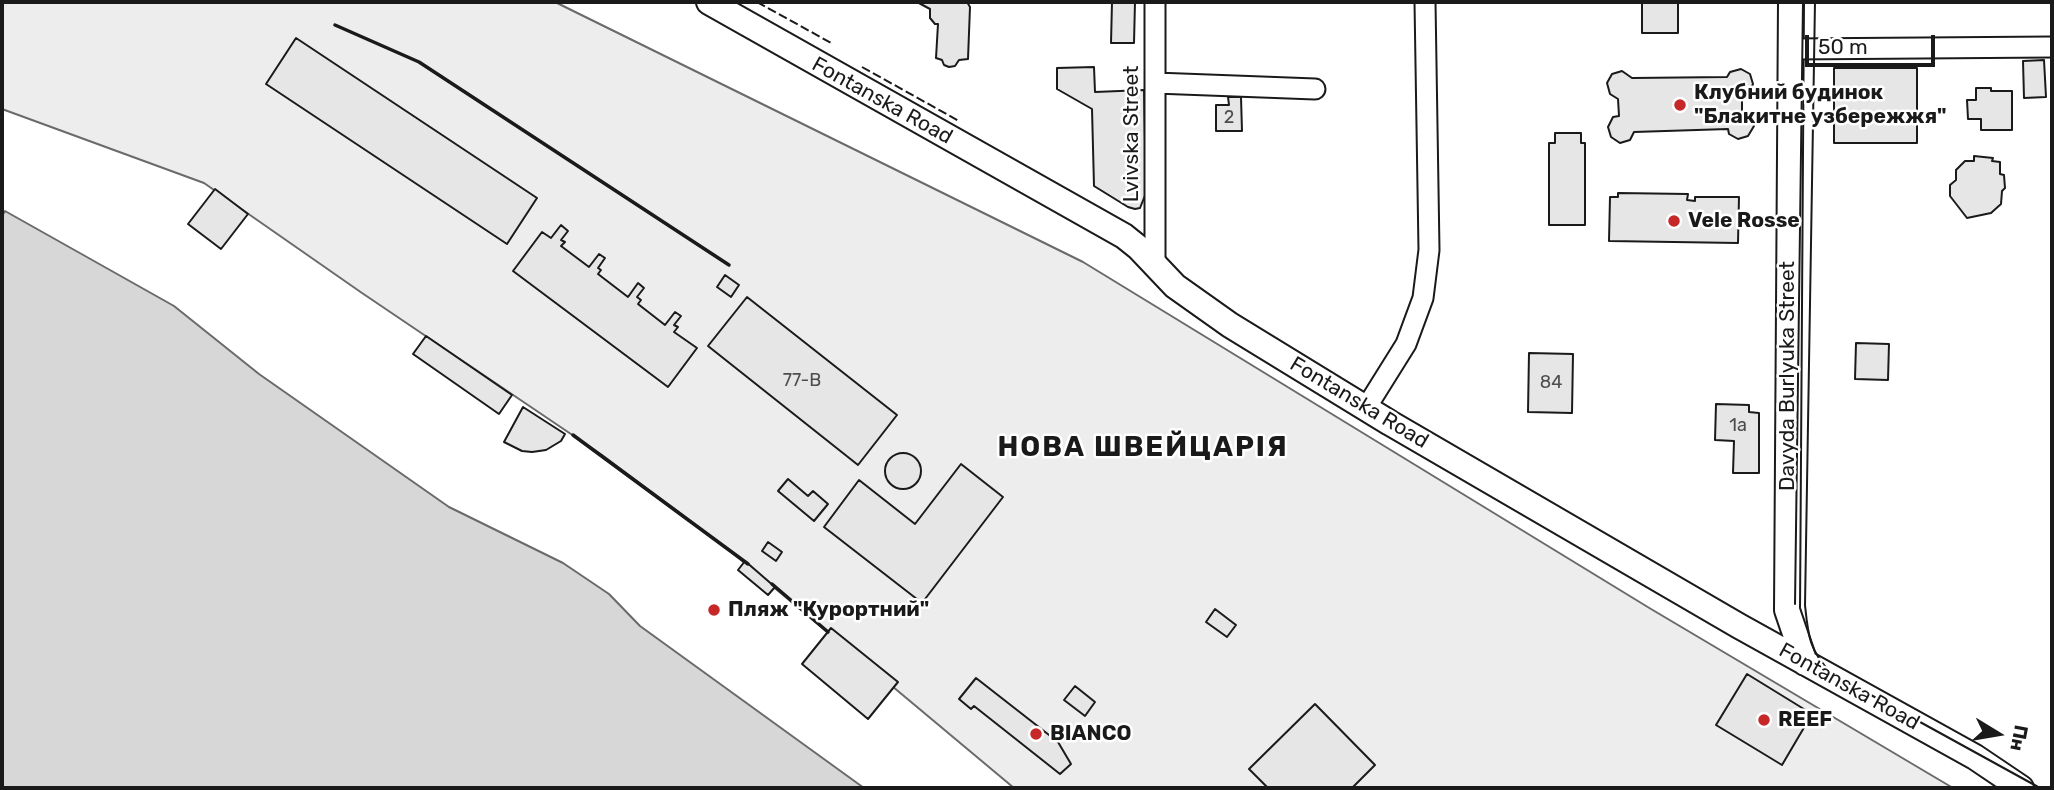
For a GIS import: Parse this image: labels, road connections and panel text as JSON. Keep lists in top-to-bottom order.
{
  "streets": {
    "main road": ["Fontanska Road", "Davyda Burlyuka Street"],
    "street": ["Lvivska Street"]
  },
  "crossings": [
    ["Fontanska Road", "Lvivska Street"],
    ["Fontanska Road", "Davyda Burlyuka Street"]
  ],
  "districts": ["НОВА ШВЕЙЦАРІЯ"],
  "places": [
    "Клубний будинок \"Блакитне узбережжя\"",
    "Vele Rosse",
    "Пляж \"Курортний\"",
    "REEF",
    "BIANCO"
  ],
  "house_numbers": [
    "2",
    "77-В",
    "84",
    "1а"
  ],
  "scale_bar": "50 m",
  "north": "right"
}
